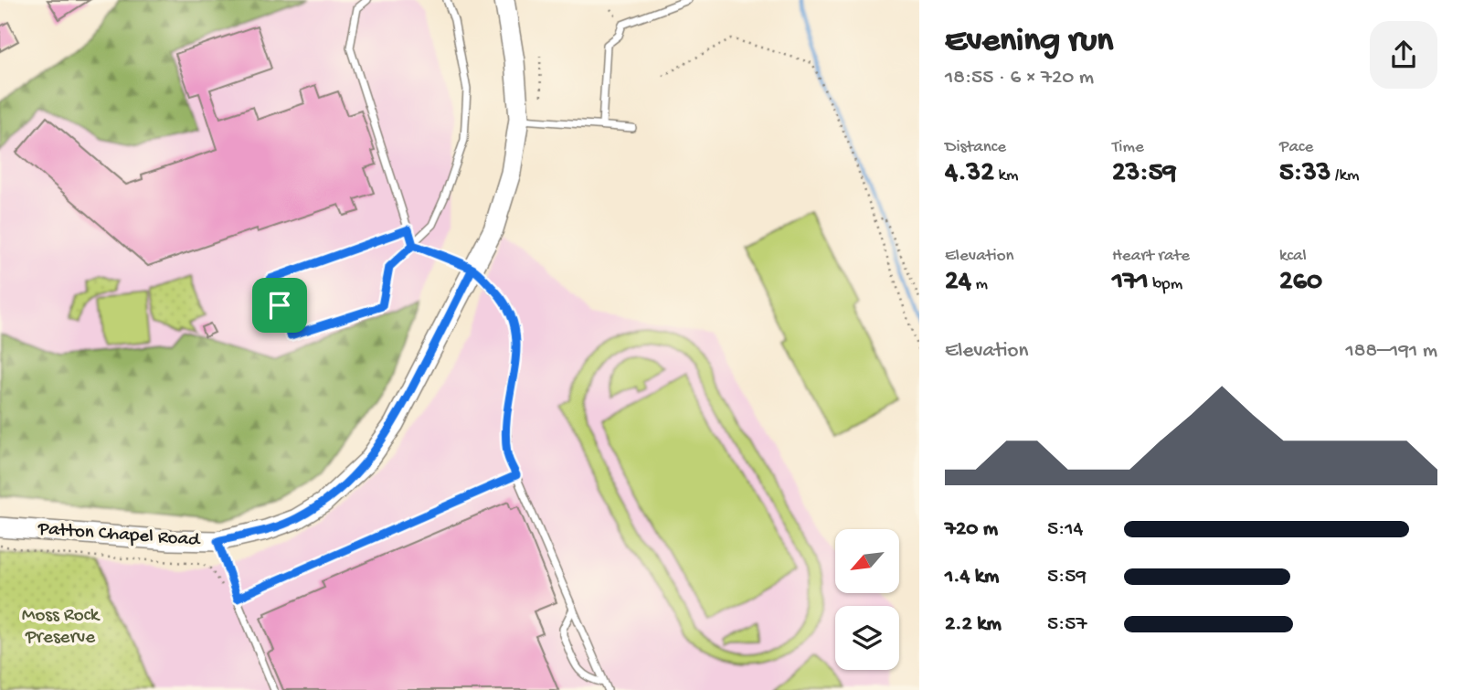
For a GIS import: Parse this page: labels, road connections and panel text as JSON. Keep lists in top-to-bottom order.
{
  "streets": {
    "street": ["Patton Chapel Road"]
  },
  "parks": ["Moss Rock Preserve"],
  "north": "bottom left",
  "page": {
    "heading": ["Evening run", "18:55 · 6 × 720 m"],
    "stats": [
      ["Distance", "4.32 km"],
      ["Time", "23:59"],
      ["Pace", "5:33 /km"],
      ["Elevation", "24 m"],
      ["Heart rate", "171 bpm"],
      ["kcal", "260"]
    ],
    "chart": ["Elevation", "188–191 m"],
    "list": [
      {
        "name": "720 m",
        "note": "5:14"
      },
      {
        "name": "1.4 km",
        "note": "5:59"
      },
      {
        "name": "2.2 km",
        "note": "5:57"
      }
    ]
  }
}
